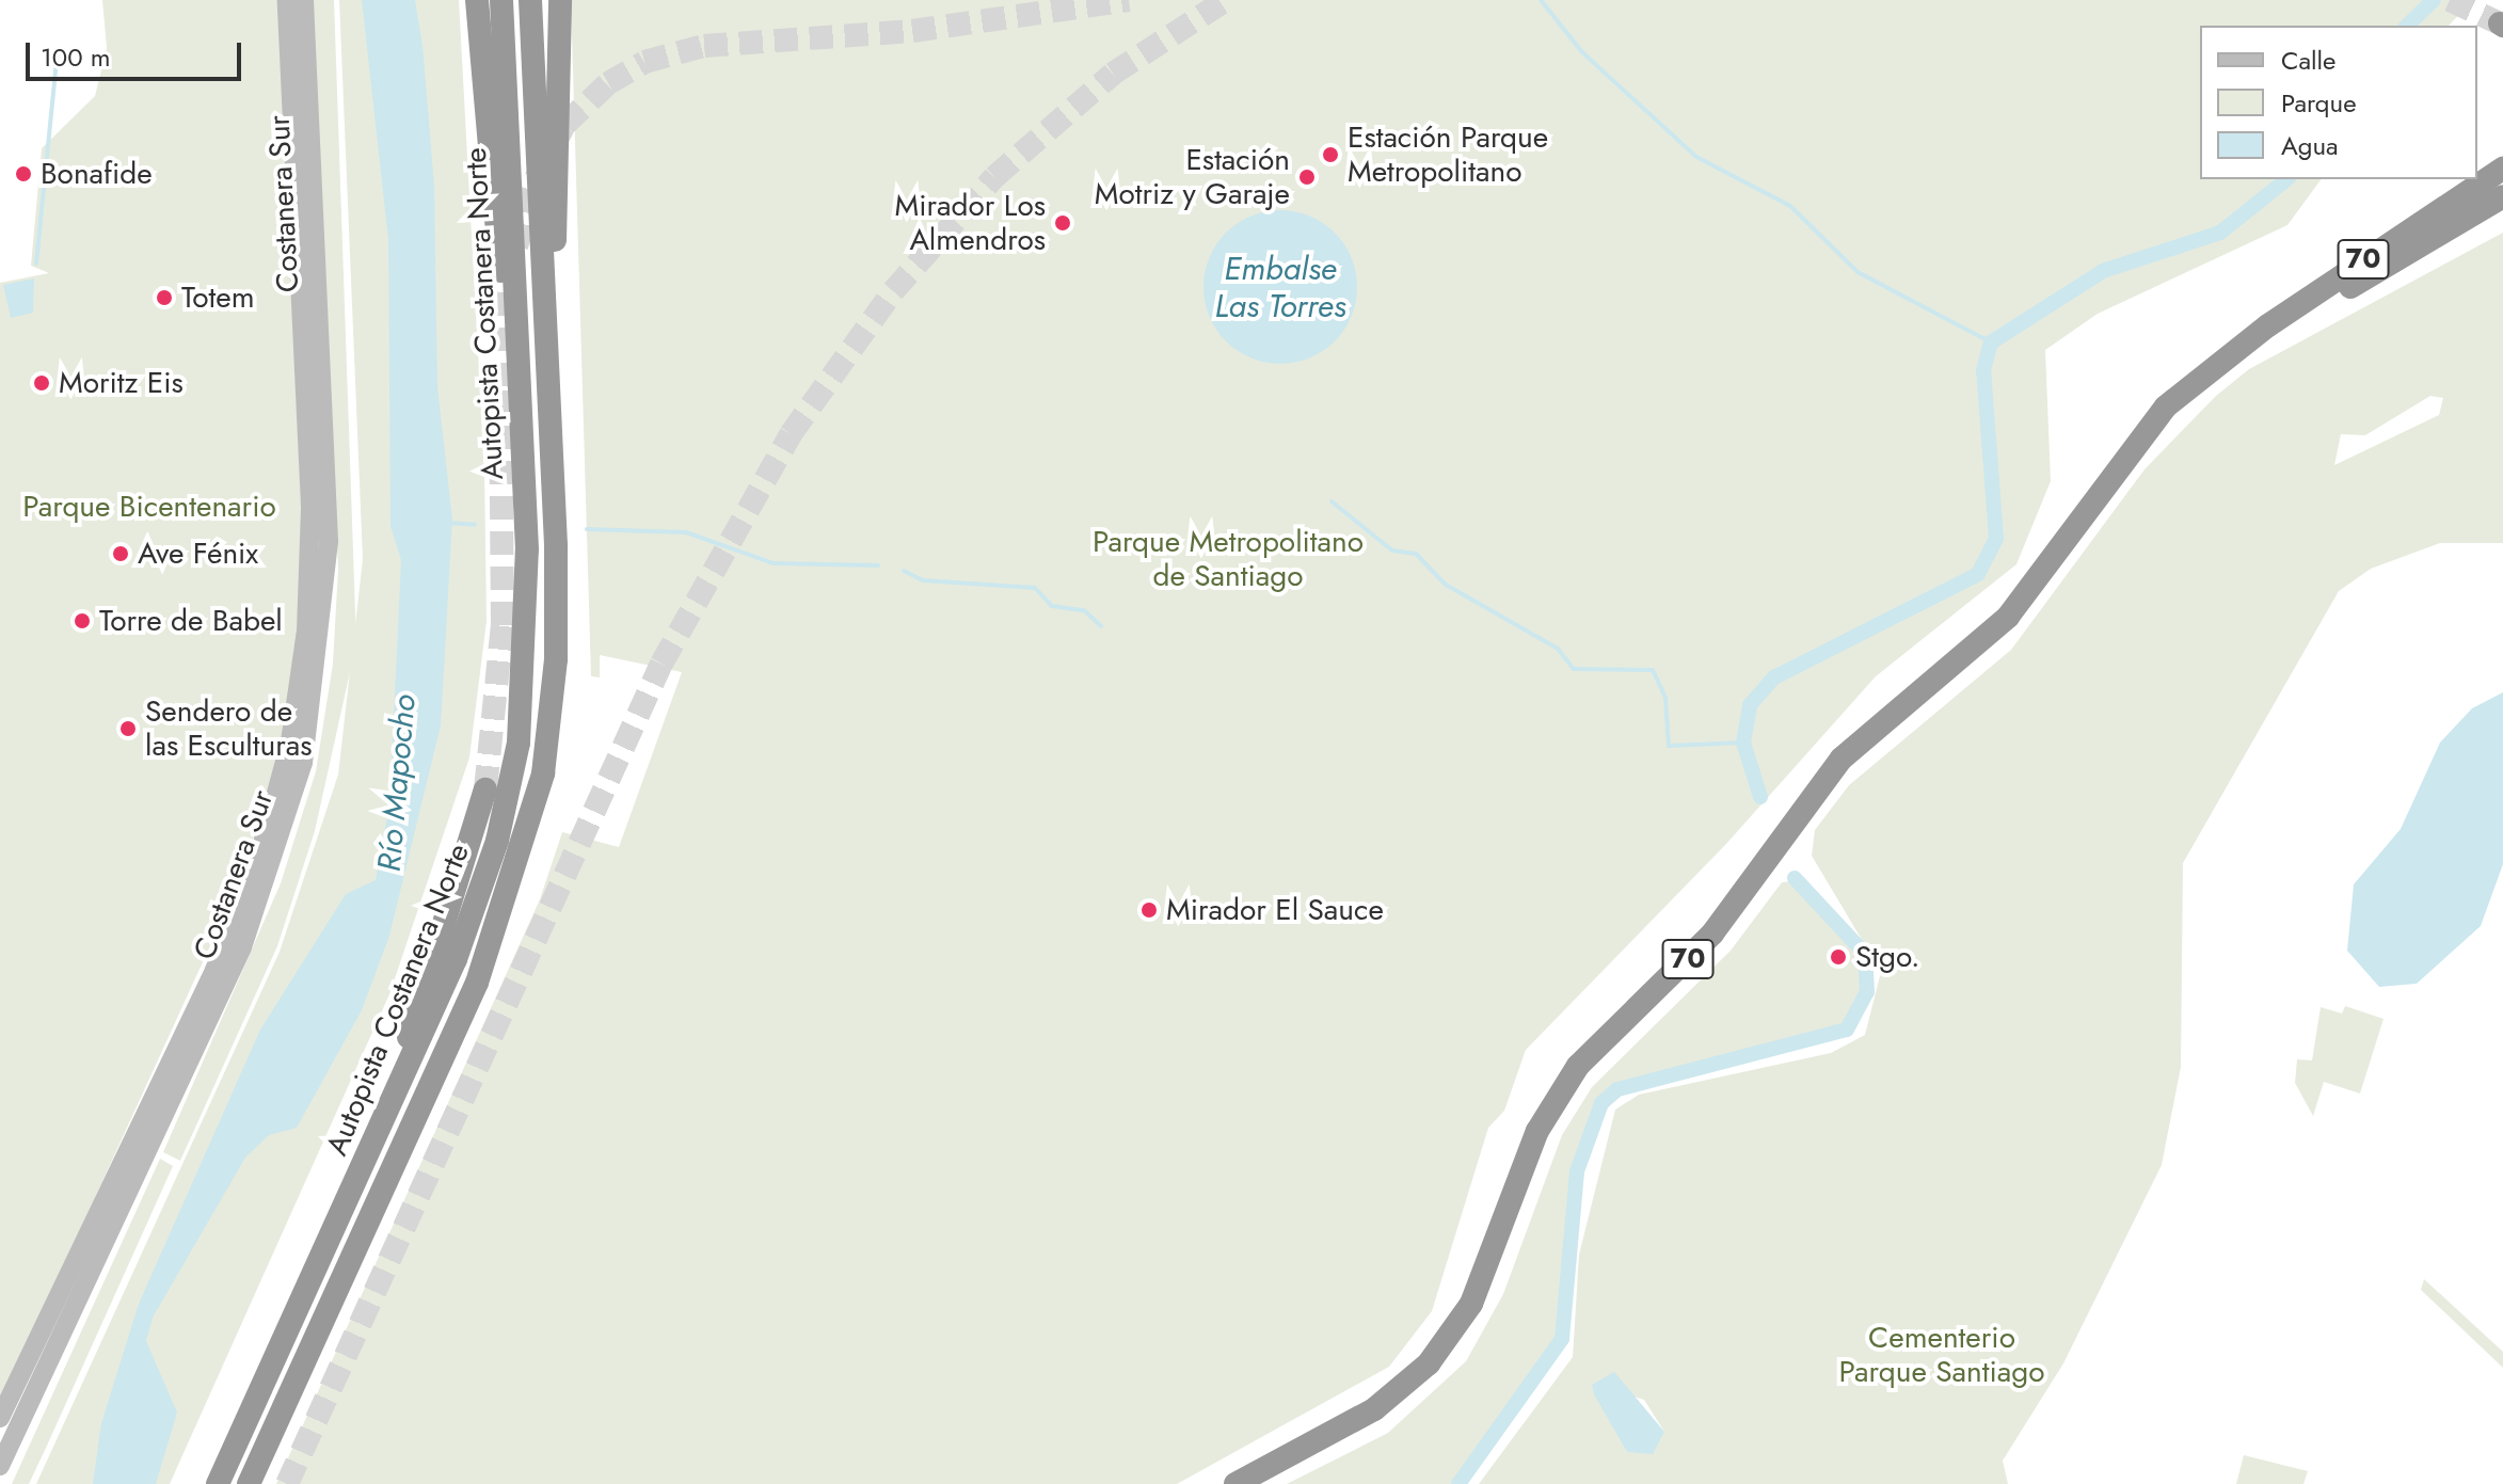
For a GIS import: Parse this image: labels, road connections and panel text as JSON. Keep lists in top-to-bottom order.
{
  "streets": {
    "highway": ["70", "Autopista Costanera Norte"],
    "main road": ["Costanera Sur"]
  },
  "water": ["Embalse Las Torres", "Río Mapocho"],
  "parks": ["Parque Bicentenario", "Parque Metropolitano de Santiago", "Cementerio Parque Santiago"],
  "places": [
    "Estación Parque Metropolitano",
    "Bonafide",
    "Estación Motriz y Garaje",
    "Mirador Los Almendros",
    "Totem",
    "Moritz Eis",
    "Ave Fénix",
    "Torre de Babel",
    "Sendero de las Esculturas",
    "Mirador El Sauce",
    "Stgo."
  ],
  "legend": ["Calle", "Parque", "Agua"],
  "scale_bar": "100 m"
}
